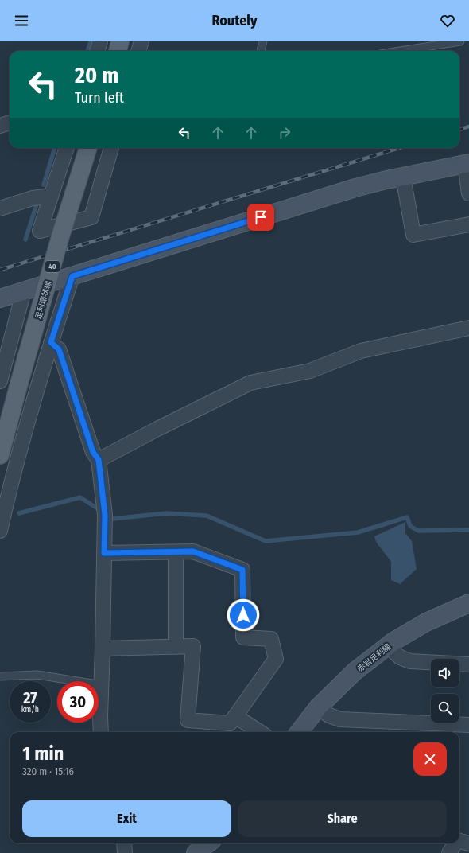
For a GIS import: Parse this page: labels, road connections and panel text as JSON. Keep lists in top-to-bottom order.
{
  "streets": {
    "main road": ["40", "足利環状線"],
    "street": ["赤岩足利線"]
  },
  "page": {
    "header": "Routely",
    "turn": ["20 m", "Turn left"],
    "speed": "27 km/h",
    "limit": "30",
    "heading": ["1 min", "320 m · 15:16"],
    "buttons": ["Exit", "Share"]
  }
}
